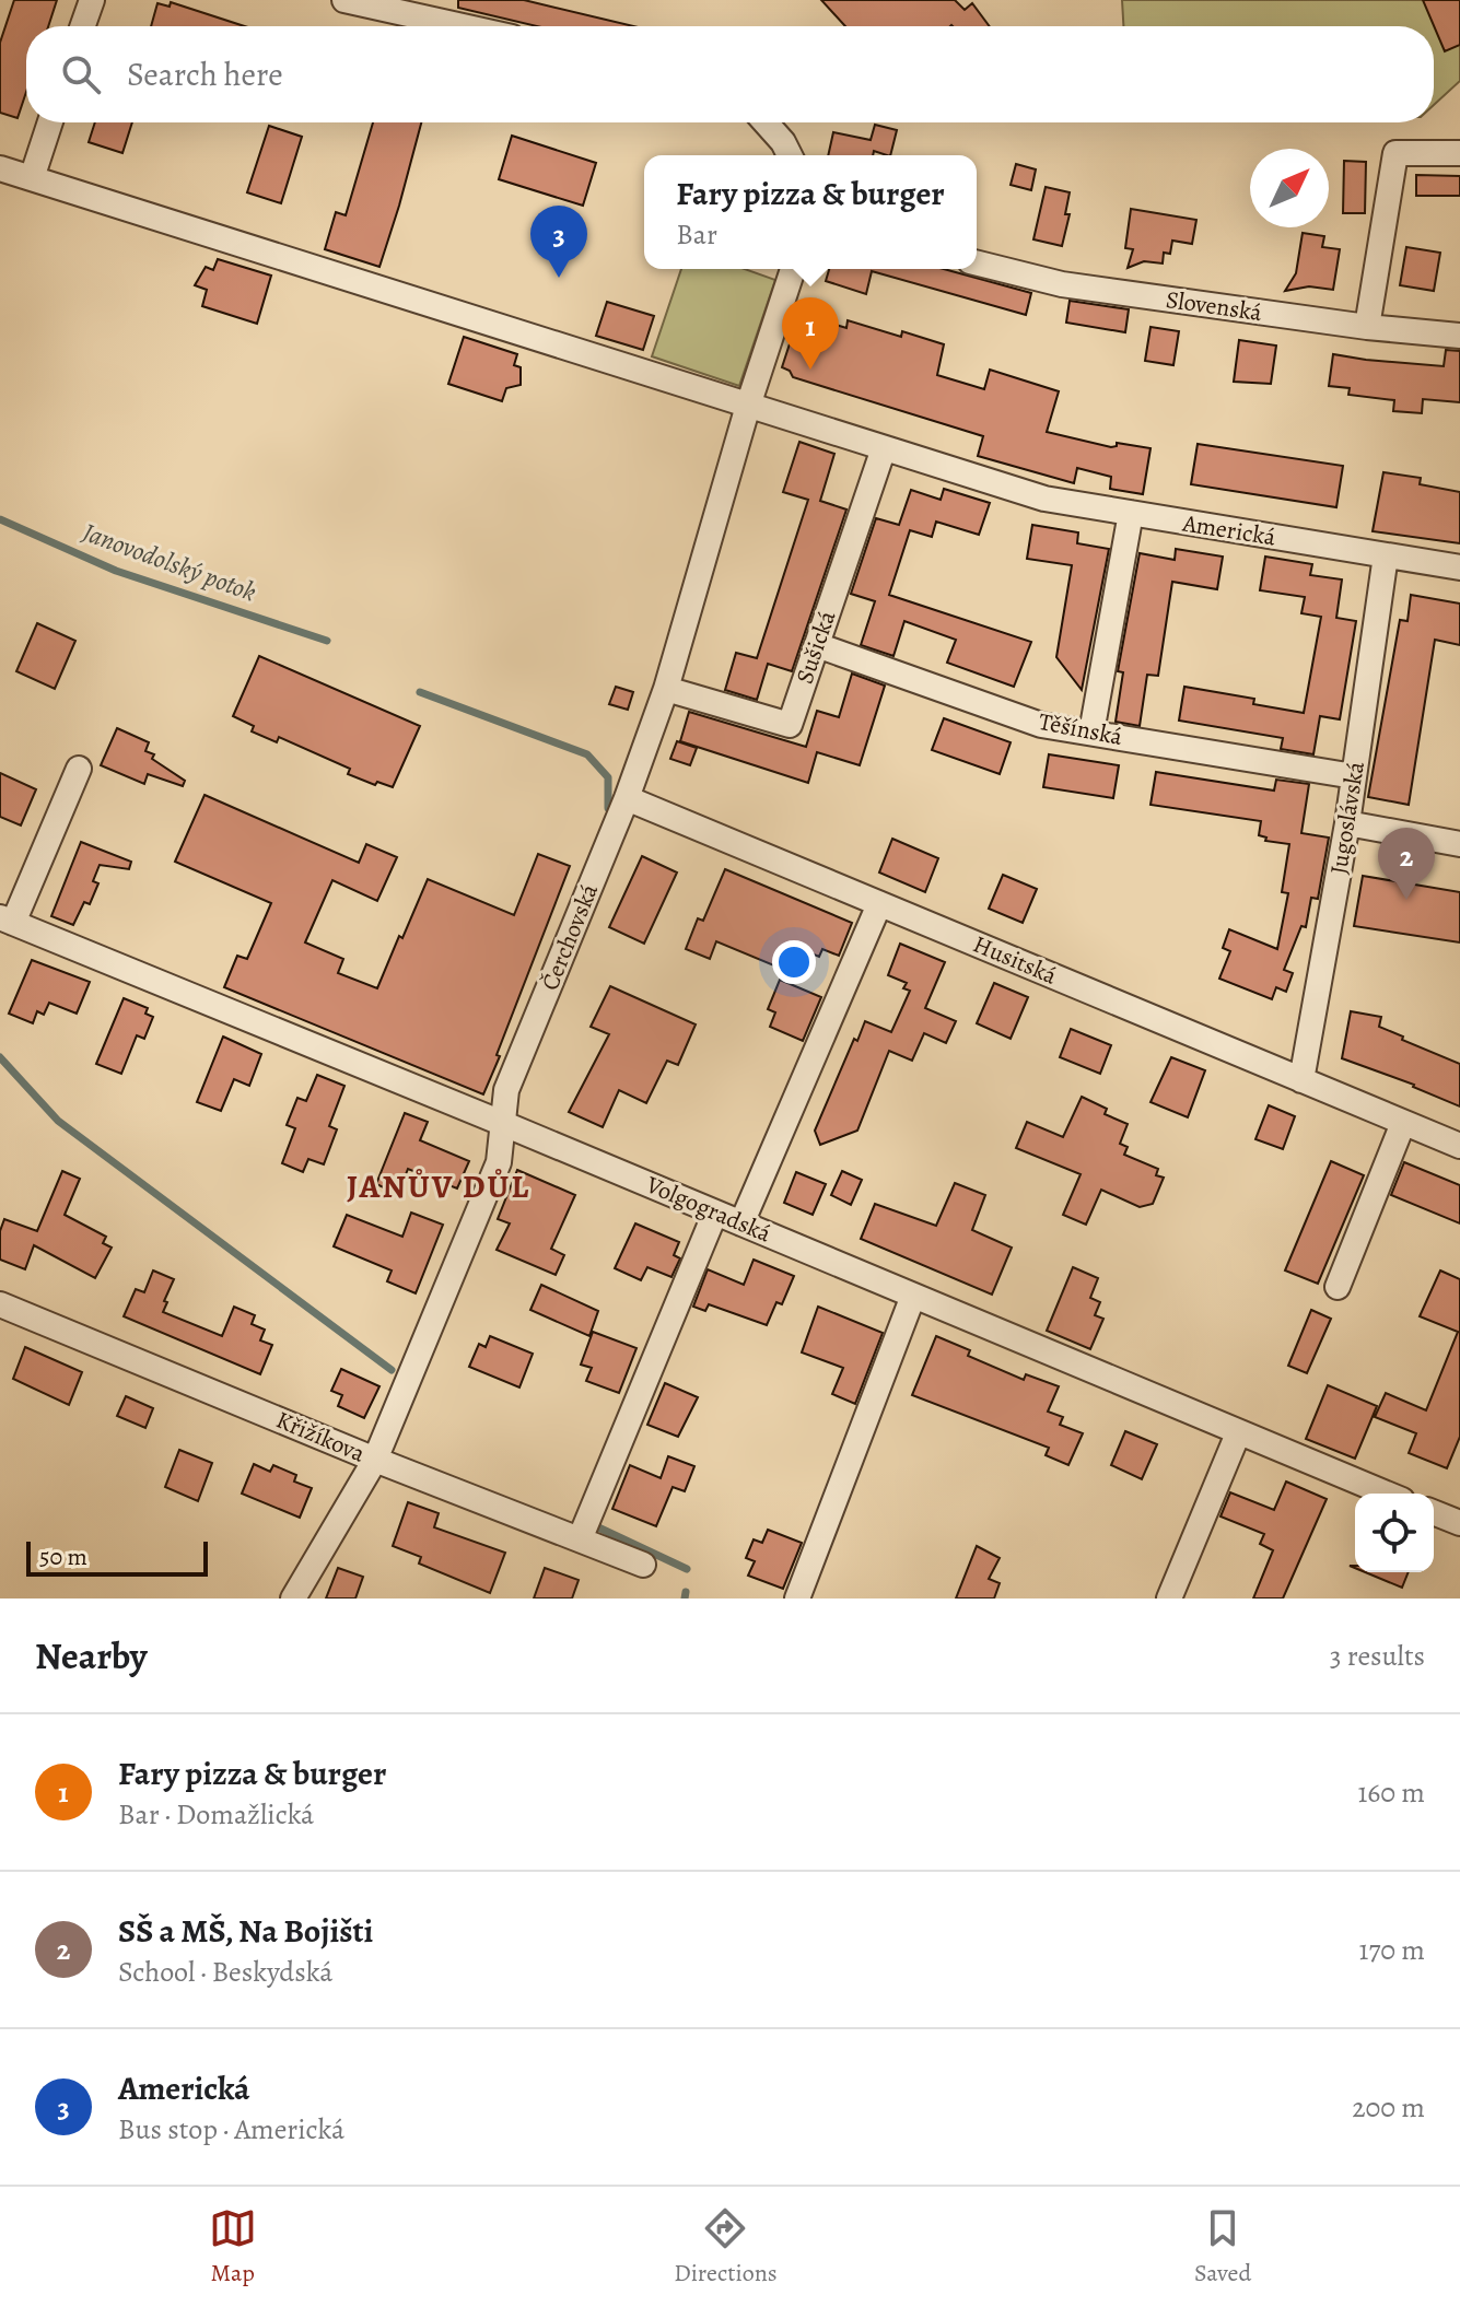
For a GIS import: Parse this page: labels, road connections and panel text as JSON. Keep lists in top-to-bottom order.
{
  "streets": {
    "street": [
      "Slovenská",
      "Americká",
      "Sušická",
      "Těšínská",
      "Jugoslávská",
      "Čerchovská",
      "Husitská",
      "Volgogradská",
      "Křižíkova"
    ]
  },
  "crossings": [
    ["Americká", "Sušická"],
    ["Americká", "Jugoslávská"],
    ["Americká", "Čerchovská"],
    ["Sušická", "Těšínská"],
    ["Sušická", "Čerchovská"],
    ["Těšínská", "Jugoslávská"],
    ["Jugoslávská", "Husitská"],
    ["Čerchovská", "Husitská"],
    ["Čerchovská", "Volgogradská"],
    ["Čerchovská", "Křižíkova"]
  ],
  "districts": ["JANŮV DŮL"],
  "water": ["Janovodolský potok"],
  "scale_bar": "50 m",
  "north": "top right",
  "page": {
    "search": "Search here",
    "popup": ["Fary pizza & burger", "Bar"],
    "pins": ["3", "1", "2"],
    "scale": "50 m",
    "heading": ["Nearby", "3 results"],
    "list": [
      {
        "mark": "1",
        "name": "Fary pizza & burger",
        "note": "Bar · Domažlická",
        "value": "160 m"
      },
      {
        "mark": "2",
        "name": "SŠ a MŠ, Na Bojišti",
        "note": "School · Beskydská",
        "value": "170 m"
      },
      {
        "mark": "3",
        "name": "Americká",
        "note": "Bus stop · Americká",
        "value": "200 m"
      }
    ],
    "nav": ["Map", "Directions", "Saved"]
  }
}
